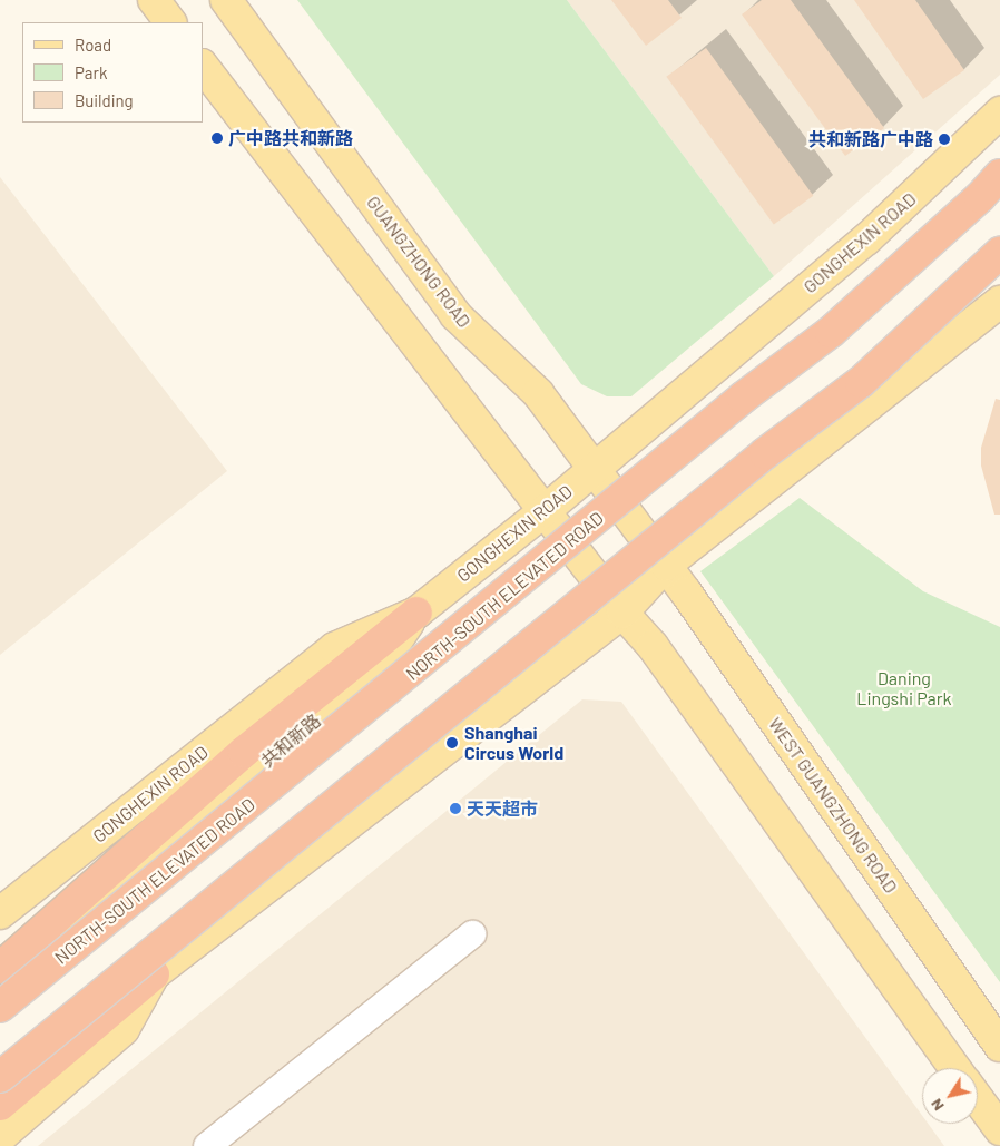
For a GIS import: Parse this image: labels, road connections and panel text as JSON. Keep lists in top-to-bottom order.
{
  "streets": {
    "highway": ["NORTH-SOUTH ELEVATED ROAD"],
    "main road": [
      "GONGHEXIN ROAD",
      "GUANGZHONG ROAD",
      "共和新路",
      "WEST GUANGZHONG ROAD"
    ]
  },
  "crossings": [
    ["GONGHEXIN ROAD", "GUANGZHONG ROAD"],
    ["GONGHEXIN ROAD", "共和新路"],
    ["GUANGZHONG ROAD", "WEST GUANGZHONG ROAD"]
  ],
  "parks": ["Daning Lingshi Park"],
  "places": [
    "广中路共和新路",
    "共和新路广中路",
    "Shanghai Circus World",
    "天天超市"
  ],
  "legend": ["Road", "Park", "Building"],
  "north": "bottom left"
}
